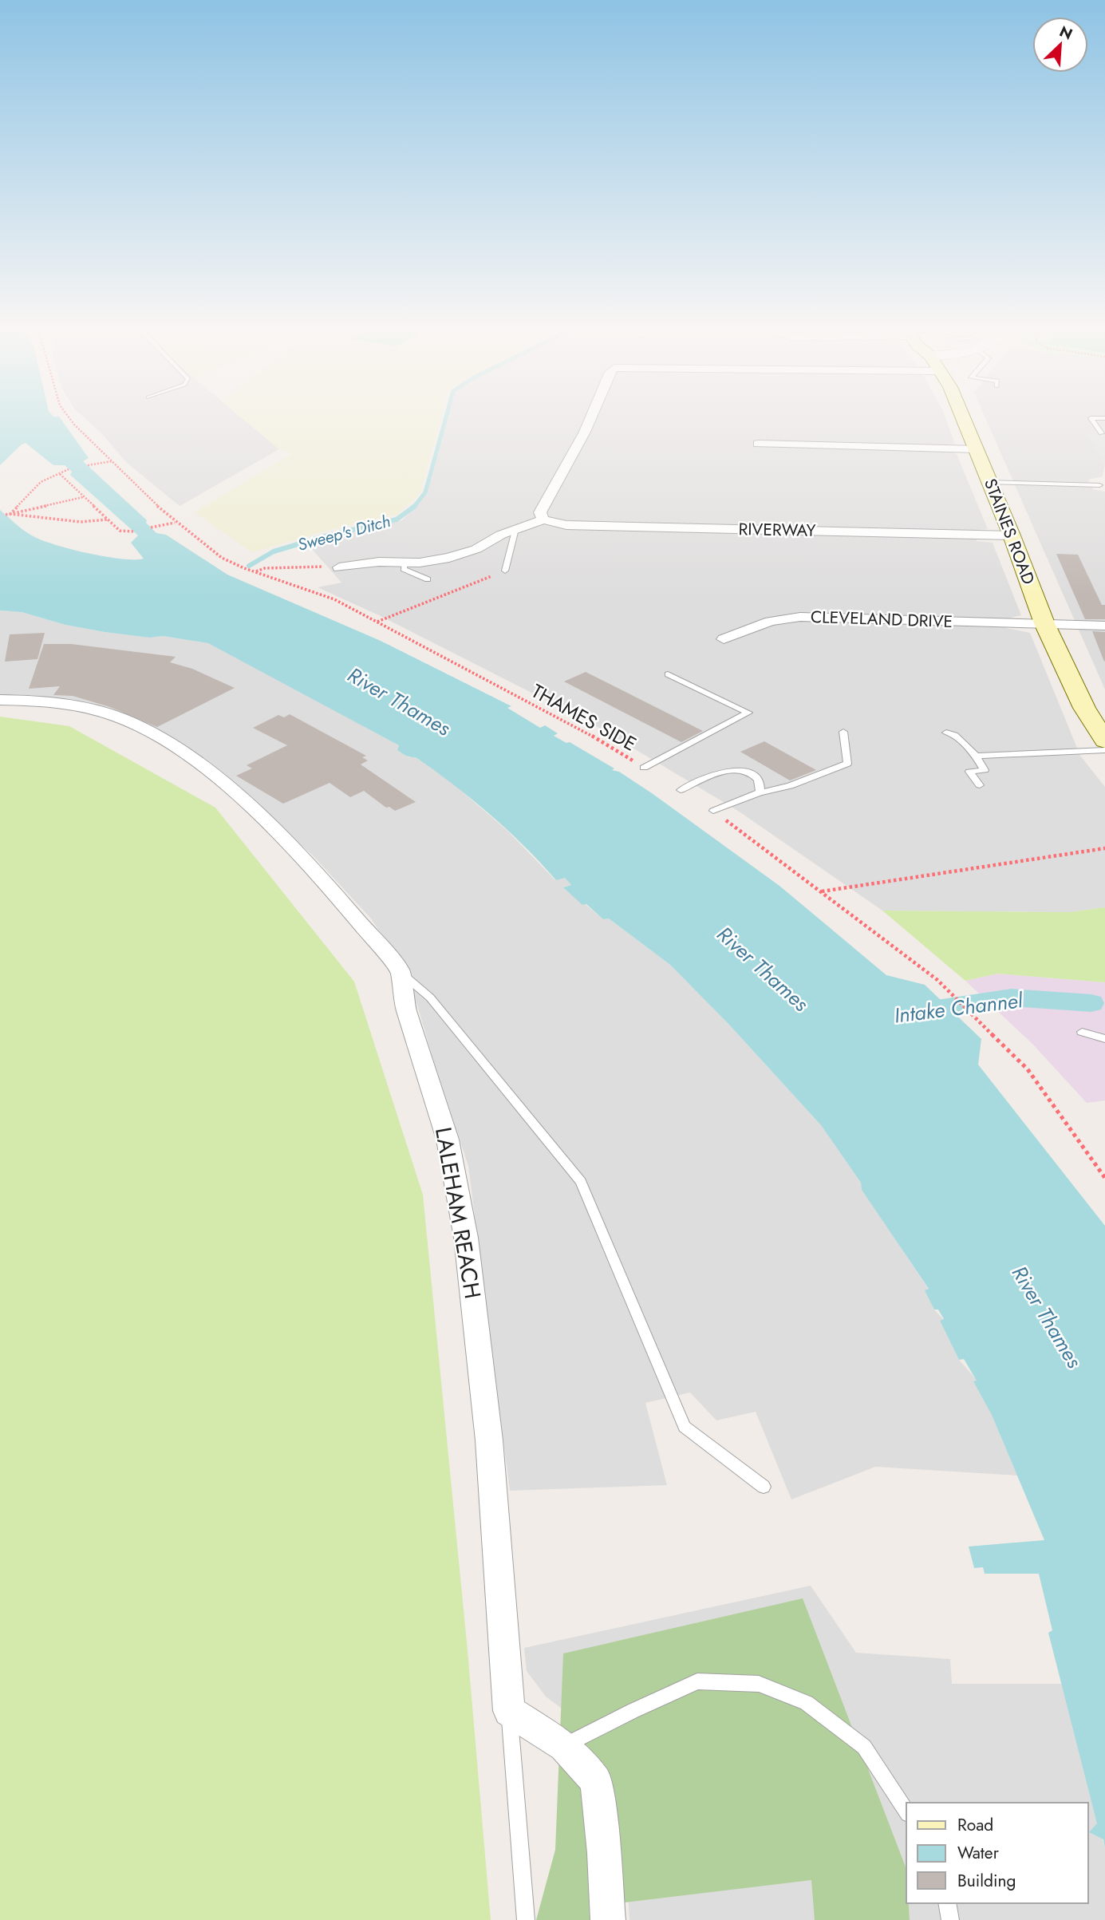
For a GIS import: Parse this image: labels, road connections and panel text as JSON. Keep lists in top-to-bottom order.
{
  "streets": {
    "main road": ["STAINES ROAD"],
    "street": ["RIVERWAY", "CLEVELAND DRIVE", "LALEHAM REACH"],
    "path": ["THAMES SIDE"]
  },
  "crossings": [
    ["RIVERWAY", "STAINES ROAD"],
    ["STAINES ROAD", "CLEVELAND DRIVE"]
  ],
  "water": ["Sweep's Ditch", "River Thames", "Intake Channel"],
  "legend": ["Road", "Water", "Building"],
  "north": "top right"
}
